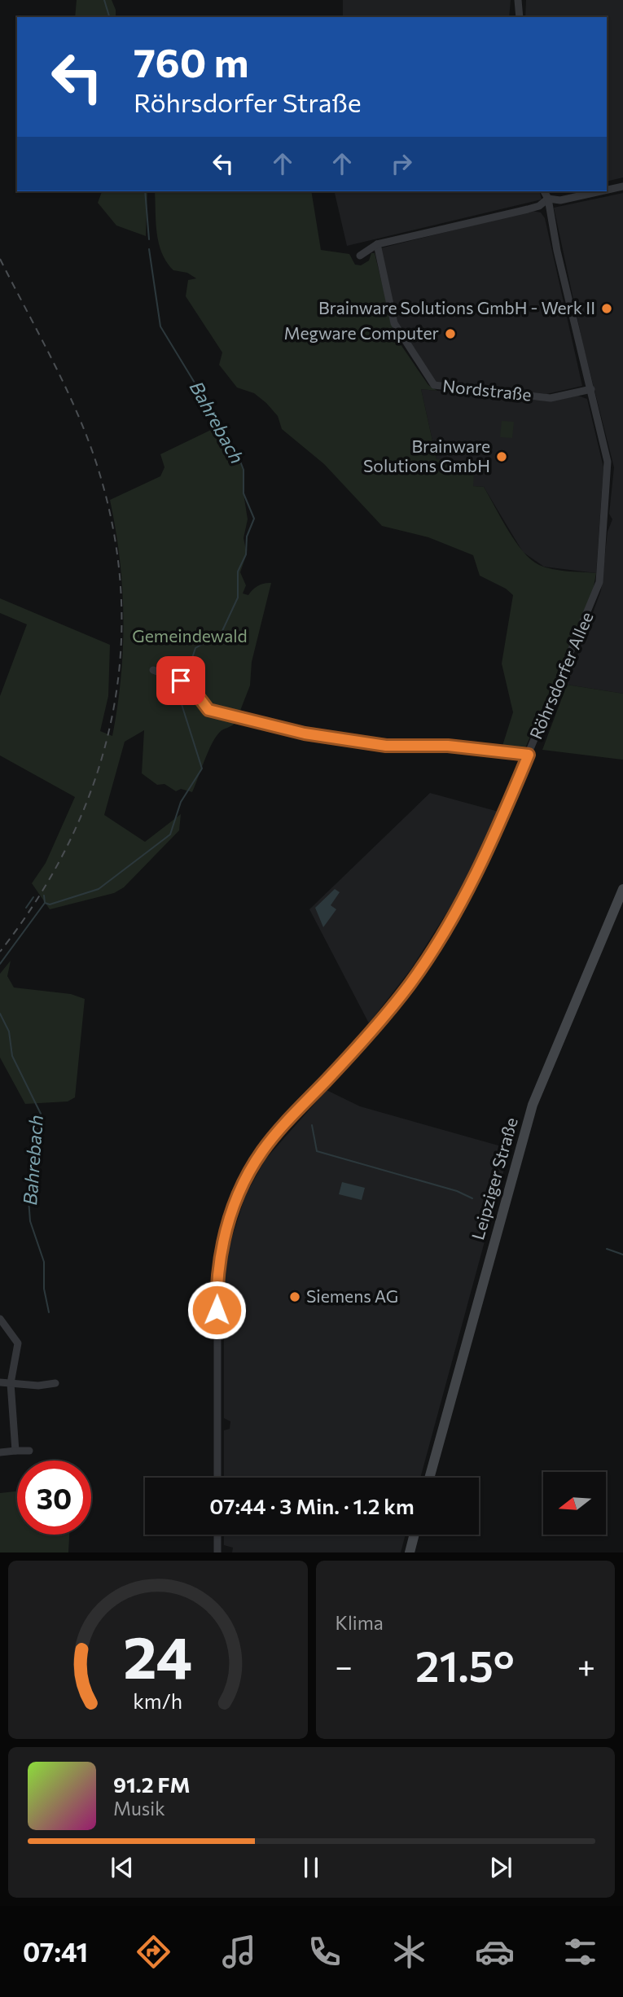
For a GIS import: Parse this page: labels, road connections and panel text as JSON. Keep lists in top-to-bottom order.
{
  "streets": {
    "main road": ["Leipziger Straße"],
    "street": ["Nordstraße", "Röhrsdorfer Allee"]
  },
  "crossings": [
    ["Nordstraße", "Röhrsdorfer Allee"]
  ],
  "water": ["Bahrebach"],
  "parks": ["Gemeindewald"],
  "places": [
    "Brainware Solutions GmbH - Werk II",
    "Megware Computer",
    "Brainware Solutions GmbH",
    "Siemens AG"
  ],
  "north": "left",
  "page": {
    "turn": ["760 m", "Röhrsdorfer Straße"],
    "limit": "30",
    "trip": "07:44 · 3 Min. · 1.2 km",
    "tile": "Klima",
    "heat": ["−", "21.5°", "+"],
    "song": ["91.2 FM", "Musik"],
    "tabs": "07:41",
    "gauge": ["24", "km/h"]
  }
}
